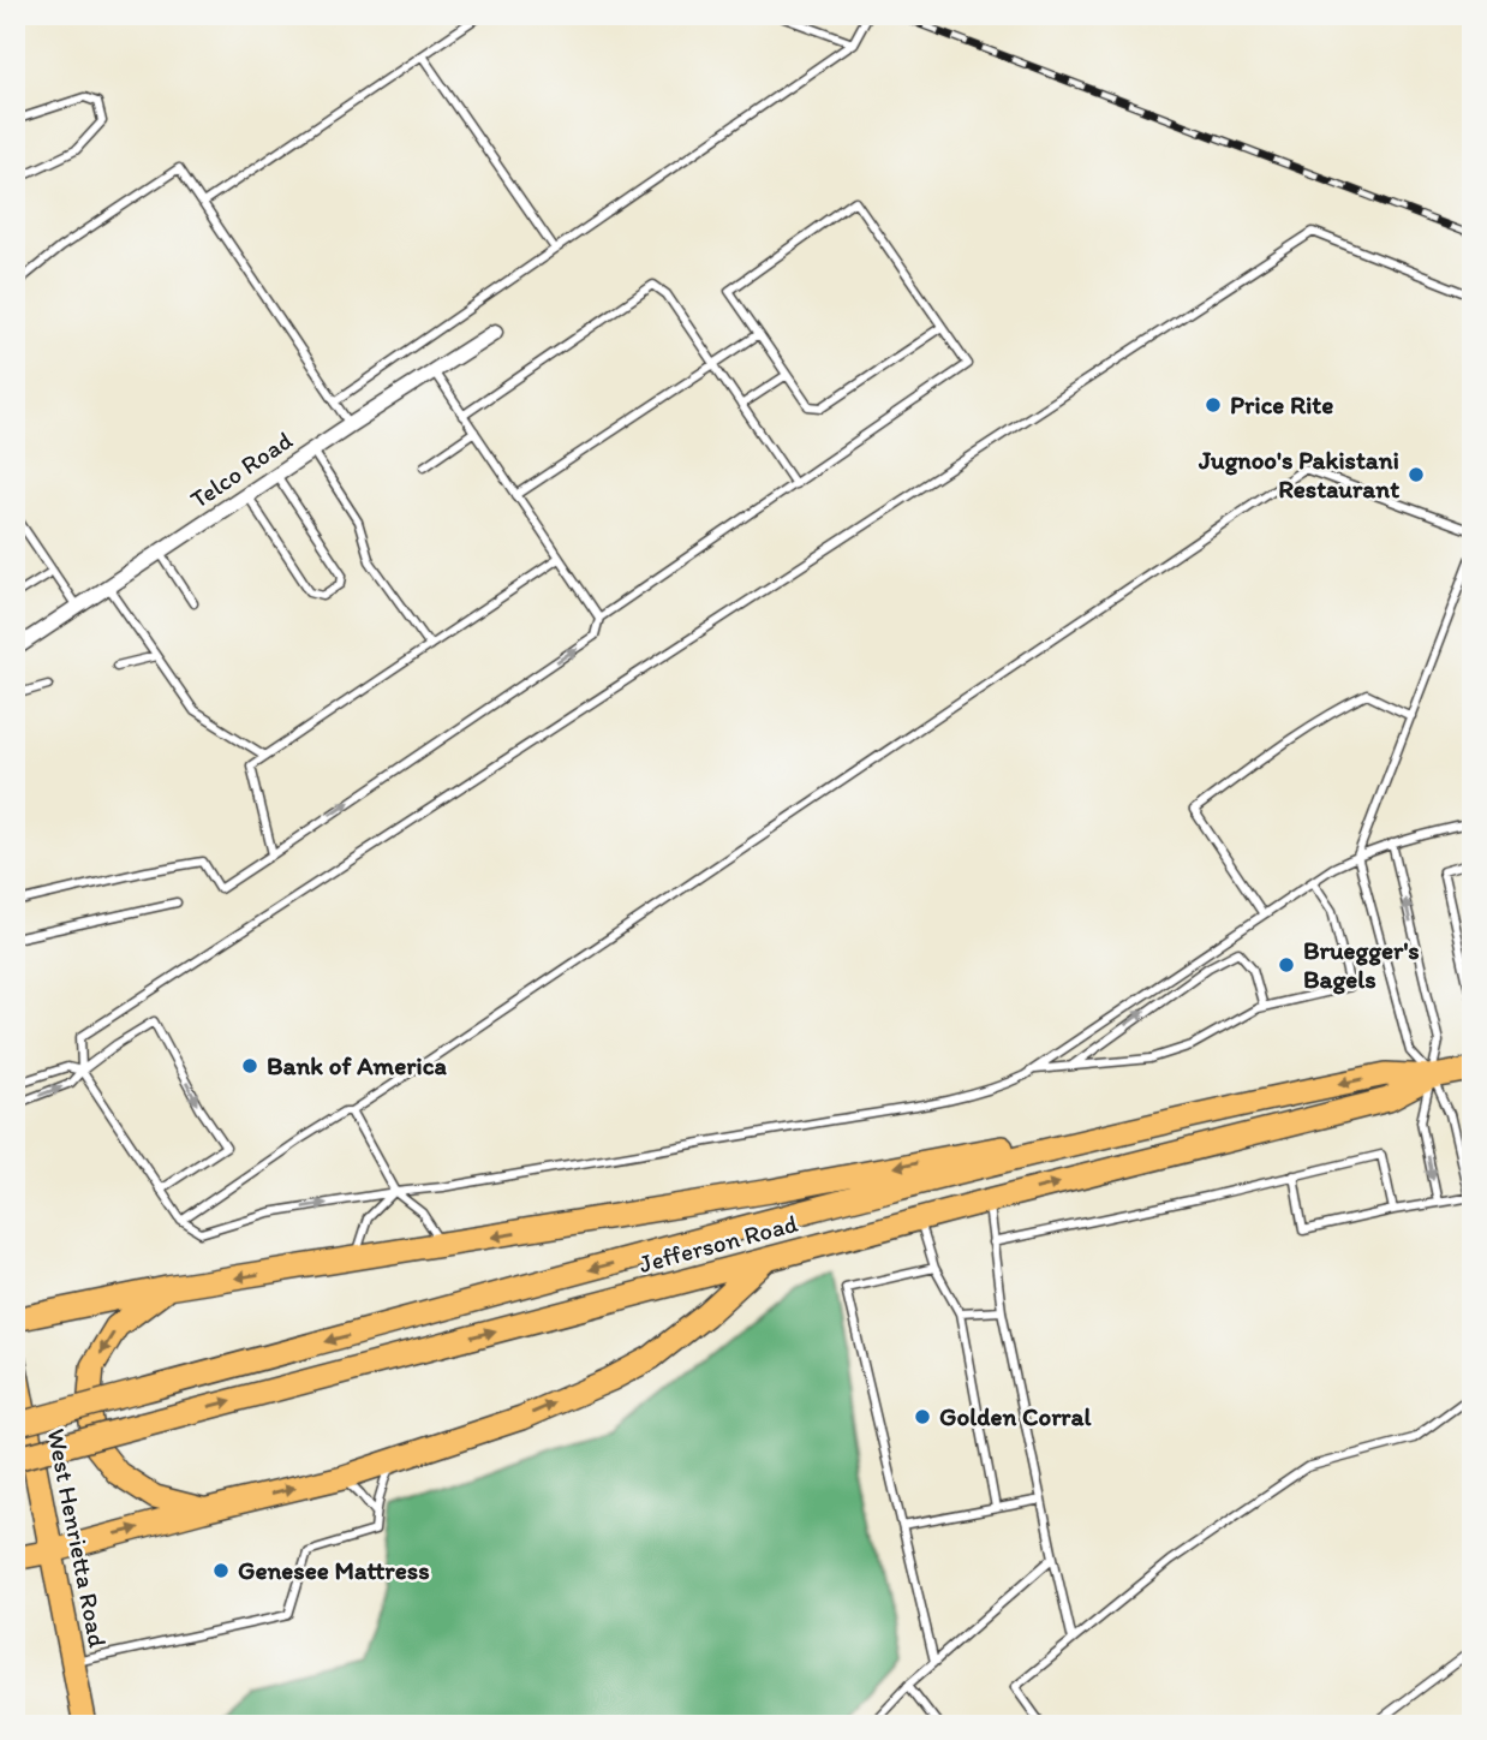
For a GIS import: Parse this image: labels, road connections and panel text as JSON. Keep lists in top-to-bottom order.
{
  "streets": {
    "main road": ["Jefferson Road", "West Henrietta Road"],
    "street": ["Telco Road"]
  },
  "places": [
    "Price Rite",
    "Jugnoo's Pakistani Restaurant",
    "Bruegger's Bagels",
    "Bank of America",
    "Golden Corral",
    "Genesee Mattress"
  ]
}
